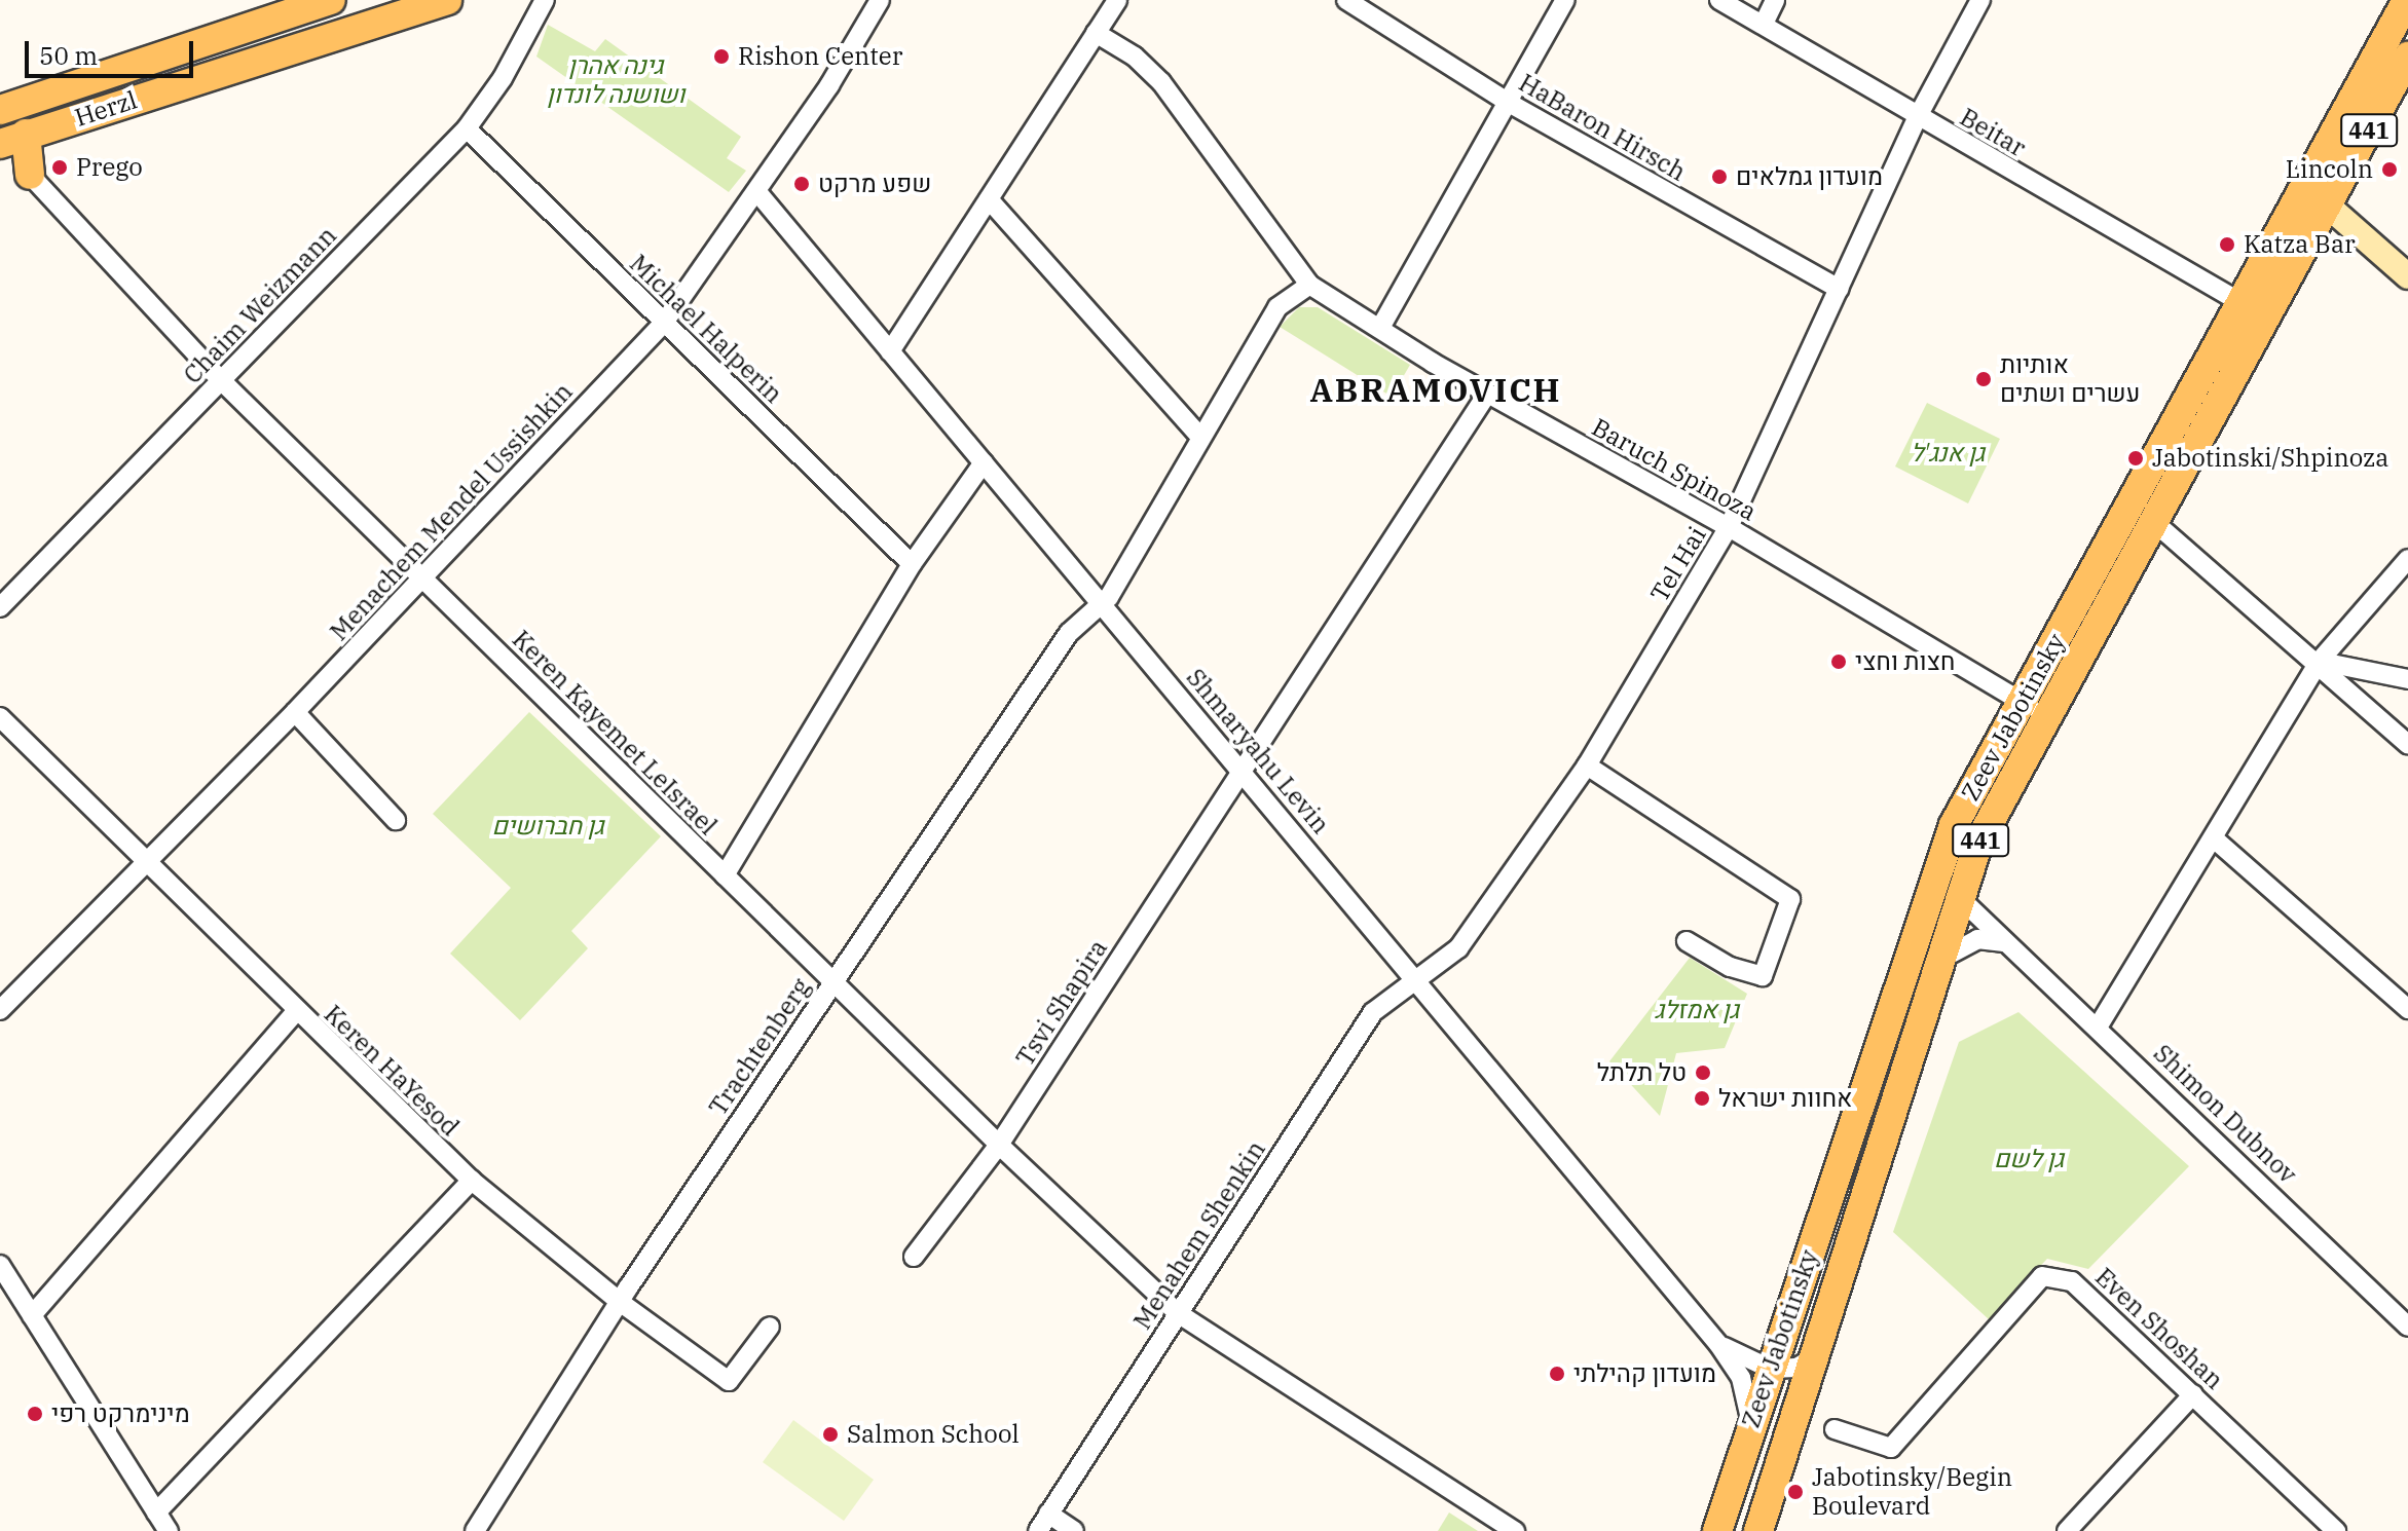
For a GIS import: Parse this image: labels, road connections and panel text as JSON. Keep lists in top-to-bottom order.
{
  "streets": {
    "main road": ["Herzl", "441", "Zeev Jabotinsky"],
    "street": [
      "HaBaron Hirsch",
      "Beitar",
      "Chaim Weizmann",
      "Michael Halperin",
      "Baruch Spinoza",
      "Menachem Mendel Ussishkin",
      "Tel Hai",
      "Keren Kayemet LeIsrael",
      "Shmaryahu Levin",
      "Tsvi Shapira",
      "Trachtenberg",
      "Keren HaYesod",
      "Shimon Dubnov",
      "Menahem Shenkin",
      "Even Shoshan"
    ]
  },
  "crossings": [
    ["HaBaron Hirsch", "Tel Hai"],
    ["Beitar", "Tel Hai"],
    ["Beitar", "Zeev Jabotinsky"],
    ["Chaim Weizmann", "Michael Halperin"],
    ["Chaim Weizmann", "Keren Kayemet LeIsrael"],
    ["Michael Halperin", "Menachem Mendel Ussishkin"],
    ["Baruch Spinoza", "Tel Hai"],
    ["Baruch Spinoza", "Zeev Jabotinsky"],
    ["Baruch Spinoza", "Tsvi Shapira"],
    ["Baruch Spinoza", "Trachtenberg"],
    ["Menachem Mendel Ussishkin", "Keren Kayemet LeIsrael"],
    ["Menachem Mendel Ussishkin", "Shmaryahu Levin"],
    ["Menachem Mendel Ussishkin", "Keren HaYesod"],
    ["Tel Hai", "Shmaryahu Levin"],
    ["Tel Hai", "Menahem Shenkin"],
    ["Zeev Jabotinsky", "Shmaryahu Levin"],
    ["Zeev Jabotinsky", "Shimon Dubnov"],
    ["Keren Kayemet LeIsrael", "Tsvi Shapira"],
    ["Keren Kayemet LeIsrael", "Trachtenberg"],
    ["Keren Kayemet LeIsrael", "Menahem Shenkin"],
    ["Shmaryahu Levin", "Tsvi Shapira"],
    ["Shmaryahu Levin", "Trachtenberg"],
    ["Shmaryahu Levin", "Menahem Shenkin"],
    ["Trachtenberg", "Keren HaYesod"]
  ],
  "districts": ["ABRAMOVICH"],
  "parks": [
    "גינה אהרן ושושנה לונדון",
    "גן אנג'ל",
    "גן חברושים",
    "גן אמזלג",
    "גן לשם"
  ],
  "places": [
    "Rishon Center",
    "Prego",
    "Lincoln",
    "מועדון גמלאים",
    "שפע מרקט",
    "Katza Bar",
    "אותיות עשרים ושתים",
    "Jabotinski/Shpinoza",
    "חצות וחצי",
    "טל תלתל",
    "אחוות ישראל",
    "מועדון קהילתי",
    "מינימרקט רפי",
    "Salmon School",
    "Jabotinsky/Begin Boulevard"
  ],
  "scale_bar": "50 m"
}
